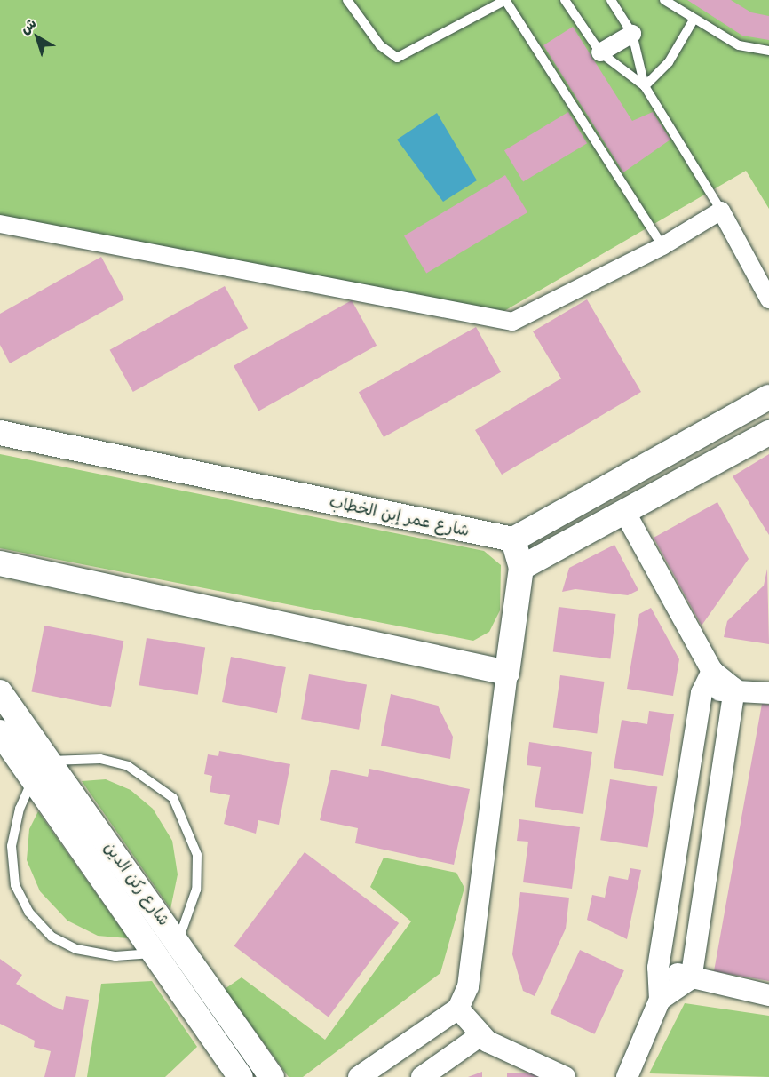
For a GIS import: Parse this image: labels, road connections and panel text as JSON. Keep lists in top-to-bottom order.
{
  "streets": {
    "main road": ["شارع عمر إبن الخطاب", "شارع ركن الدين"]
  },
  "north": "top left"
}
